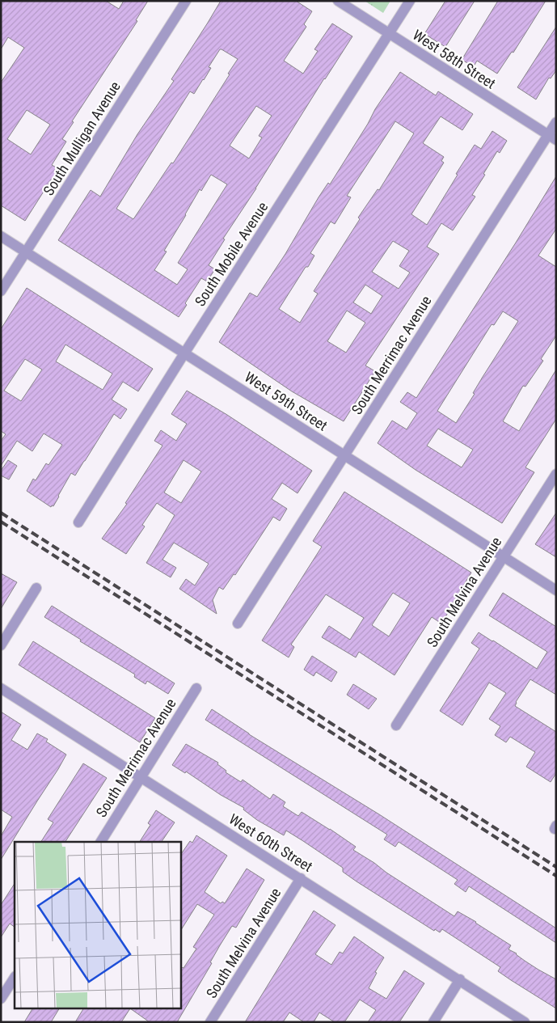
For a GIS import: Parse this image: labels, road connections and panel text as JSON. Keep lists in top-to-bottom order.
{
  "streets": {
    "street": [
      "West 58th Street",
      "South Mulligan Avenue",
      "South Mobile Avenue",
      "South Merrimac Avenue",
      "West 59th Street",
      "South Melvina Avenue",
      "West 60th Street"
    ]
  },
  "crossings": [
    ["West 58th Street", "South Mobile Avenue"],
    ["West 58th Street", "South Merrimac Avenue"],
    ["South Mulligan Avenue", "West 59th Street"],
    ["South Mobile Avenue", "West 59th Street"],
    ["South Merrimac Avenue", "West 59th Street"],
    ["South Merrimac Avenue", "West 60th Street"],
    ["West 59th Street", "South Melvina Avenue"],
    ["South Melvina Avenue", "West 60th Street"]
  ]
}
